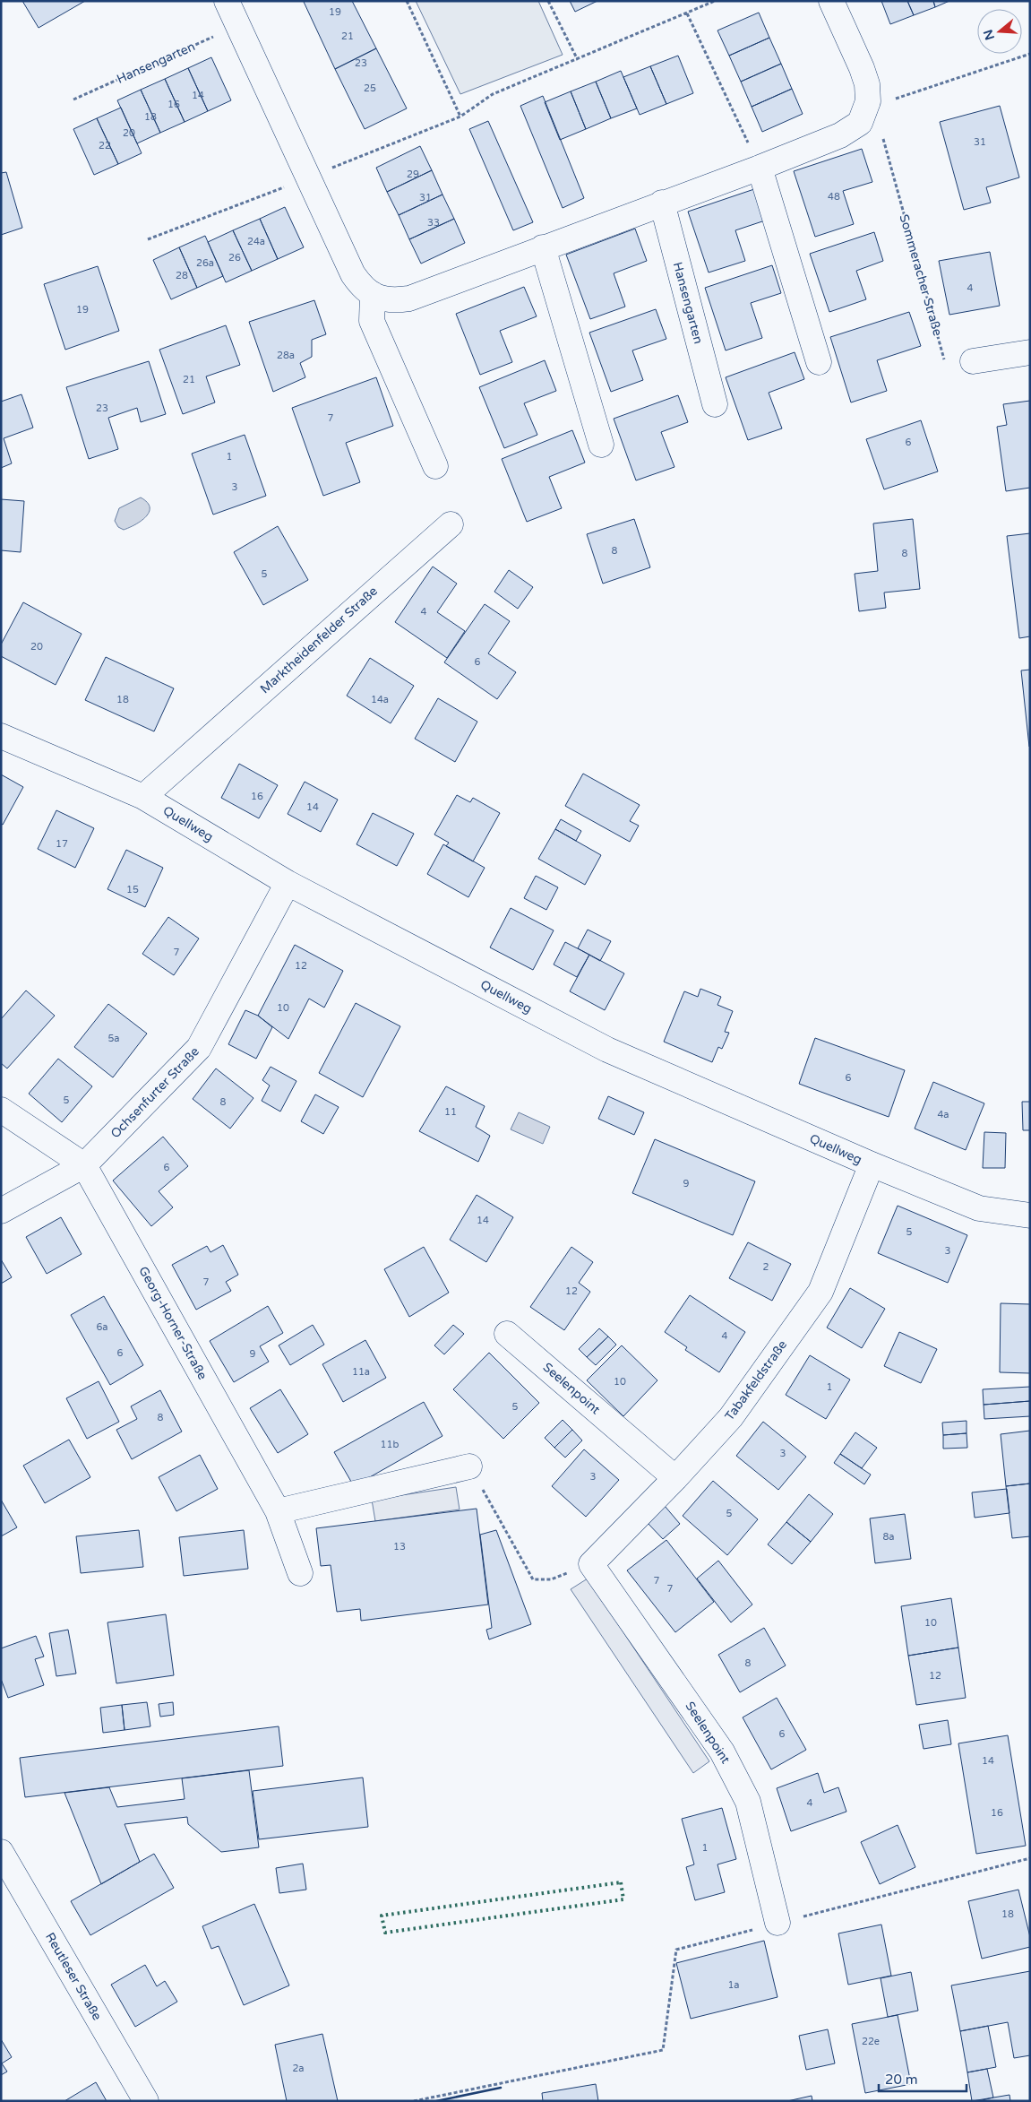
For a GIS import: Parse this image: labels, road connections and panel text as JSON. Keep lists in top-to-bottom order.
{
  "streets": {
    "street": [
      "Hansengarten",
      "Marktheidenfelder Straße",
      "Quellweg",
      "Ochsenfurter Straße",
      "Georg-Horner-Straße",
      "Tabakfeldstraße",
      "Seelenpoint",
      "Reutleser Straße"
    ],
    "path": ["Sommeracher Straße"]
  },
  "crossings": [
    ["Marktheidenfelder Straße", "Quellweg"],
    ["Quellweg", "Ochsenfurter Straße"],
    ["Quellweg", "Tabakfeldstraße"],
    ["Ochsenfurter Straße", "Georg-Horner-Straße"],
    ["Tabakfeldstraße", "Seelenpoint"]
  ],
  "house_numbers": [
    "19",
    "21",
    "23",
    "25",
    "14",
    "16",
    "18",
    "20",
    "31",
    "22",
    "29",
    "48",
    "31",
    "33",
    "24a",
    "26",
    "26a",
    "28",
    "4",
    "19",
    "28a",
    "21",
    "23",
    "7",
    "6",
    "1",
    "3",
    "8",
    "8",
    "5",
    "4",
    "20",
    "6",
    "18",
    "14a",
    "16",
    "14",
    "17",
    "15",
    "7",
    "12",
    "10",
    "5a",
    "6",
    "5",
    "8",
    "11",
    "4a",
    "6",
    "9",
    "14",
    "5",
    "3",
    "2",
    "7",
    "12",
    "6a",
    "4",
    "6",
    "9",
    "11a",
    "10",
    "1",
    "5",
    "8",
    "11b",
    "3",
    "3",
    "5",
    "8a",
    "13",
    "7",
    "7",
    "10",
    "8",
    "12",
    "6",
    "14",
    "4",
    "16",
    "1",
    "18",
    "1a",
    "22e",
    "2a"
  ],
  "scale_bar": "20 m",
  "north": "left"
}
